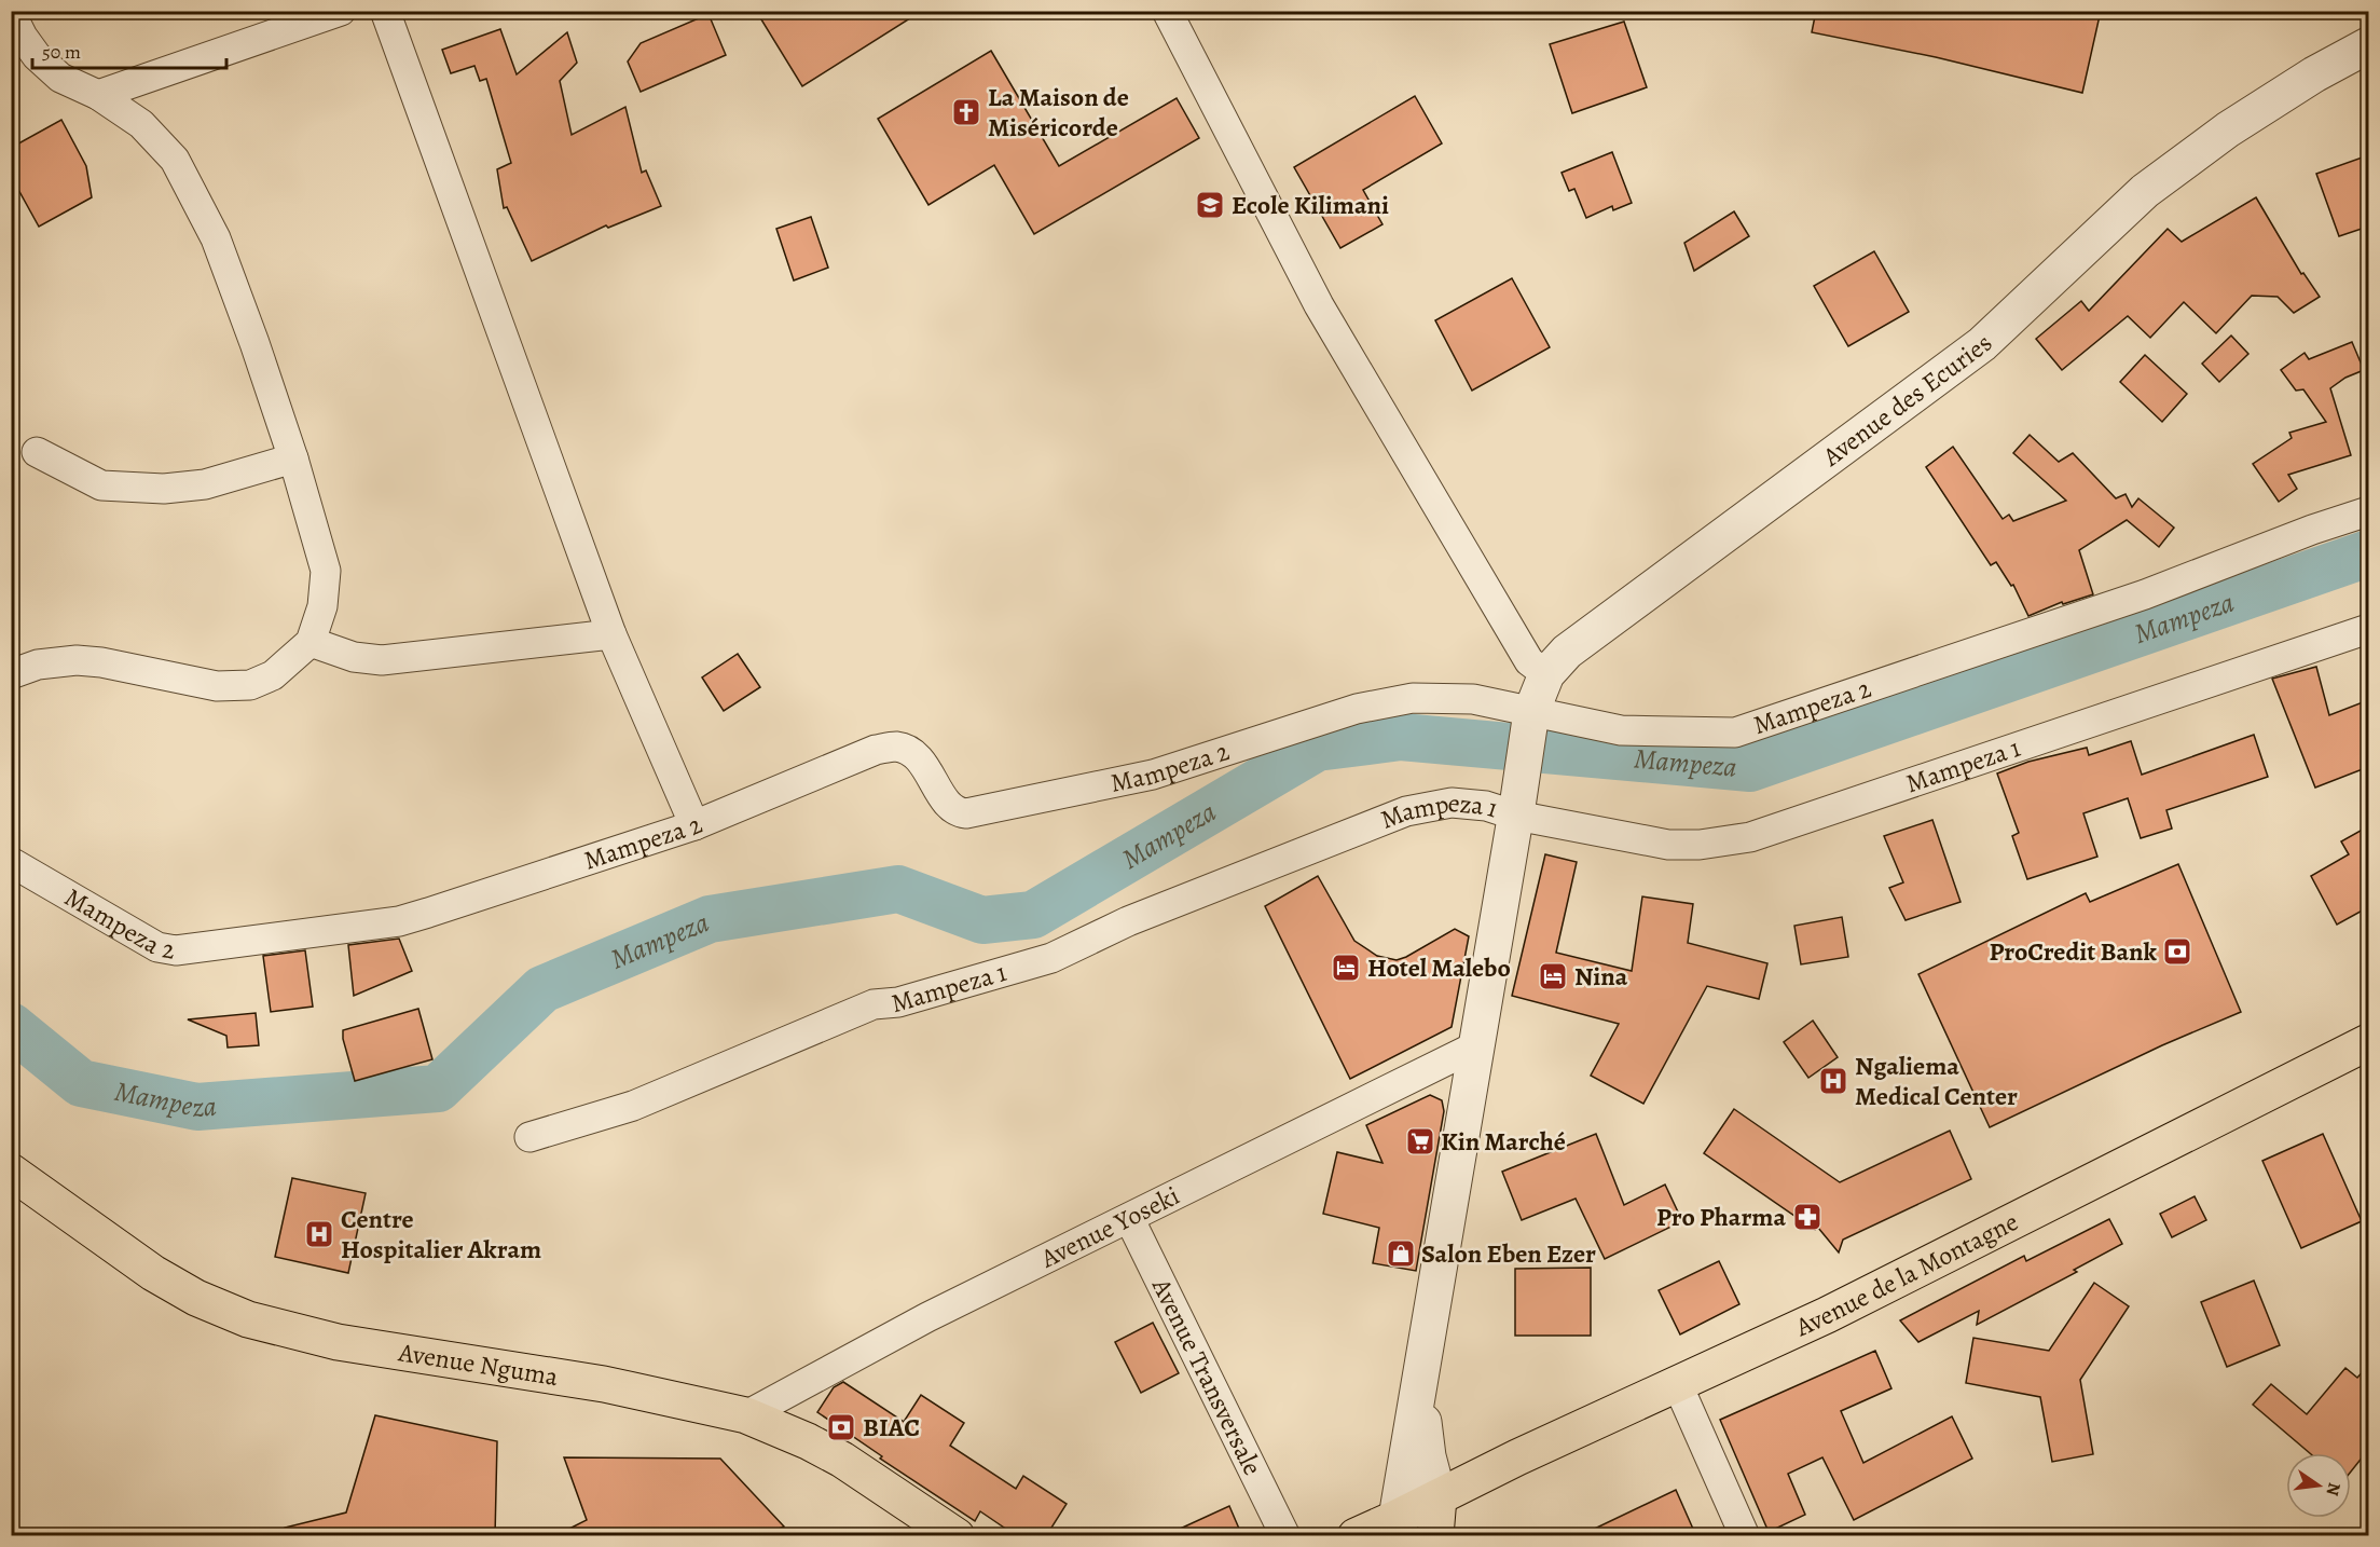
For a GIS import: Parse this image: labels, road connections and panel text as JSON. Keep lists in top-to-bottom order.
{
  "streets": {
    "main road": ["Avenue de la Montagne", "Avenue Nguma"],
    "street": [
      "Avenue des Ecuries",
      "Mampeza 2",
      "Mampeza 1",
      "Avenue Yoseki",
      "Avenue Transversale"
    ]
  },
  "crossings": [
    ["Avenue des Ecuries", "Mampeza 2"],
    ["Avenue des Ecuries", "Mampeza 1"],
    ["Avenue des Ecuries", "Avenue Yoseki"],
    ["Avenue des Ecuries", "Avenue de la Montagne"],
    ["Avenue Yoseki", "Avenue Nguma"],
    ["Avenue Yoseki", "Avenue Transversale"]
  ],
  "water": ["Mampeza"],
  "places": {
    "church": ["La Maison de Miséricorde"],
    "school or university": ["Ecole Kilimani"],
    "bank": ["ProCredit Bank", "BIAC"],
    "hotel": ["Hotel Malebo", "Nina"],
    "hospital": ["Ngaliema Medical Center", "Centre Hospitalier Akram"],
    "supermarket": ["Kin Marché"],
    "pharmacy": ["Pro Pharma"],
    "shop": ["Salon Eben Ezer"]
  },
  "scale_bar": "50 m",
  "north": "right"
}
